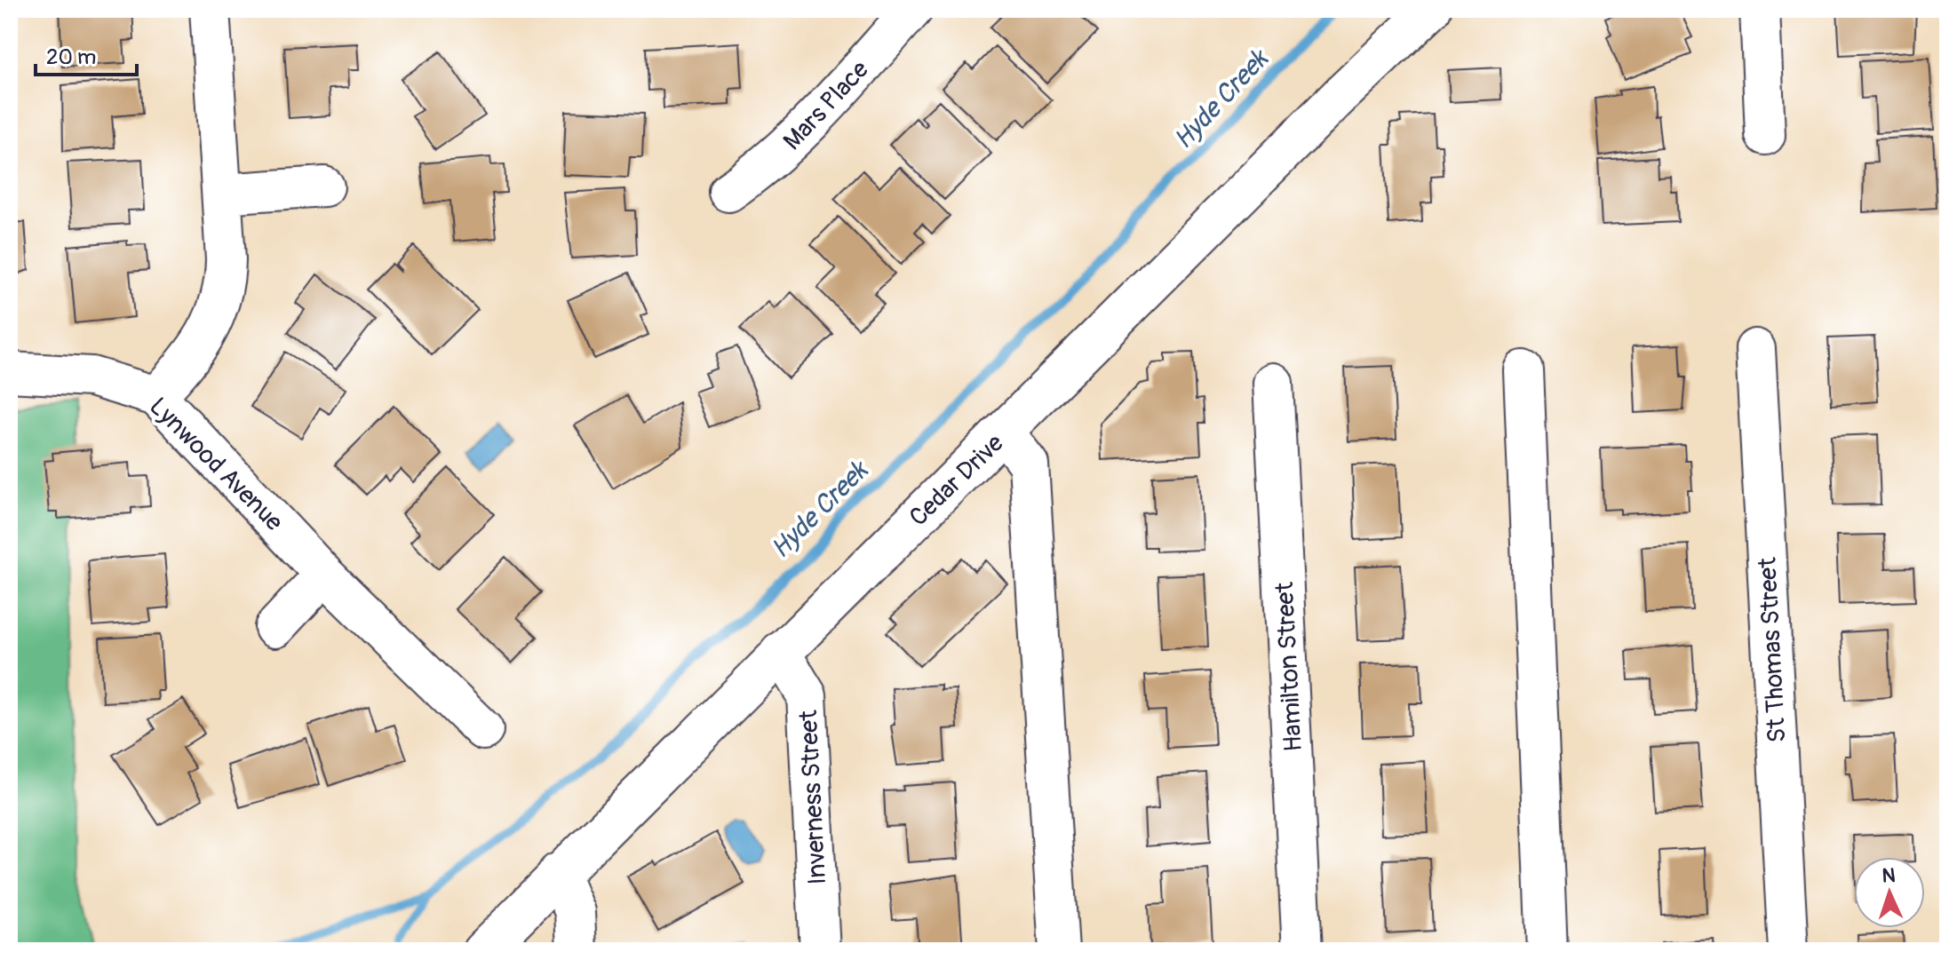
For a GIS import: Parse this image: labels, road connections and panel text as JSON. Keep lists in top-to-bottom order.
{
  "streets": {
    "street": [
      "Mars Place",
      "Lynwood Avenue",
      "Cedar Drive",
      "St Thomas Street",
      "Hamilton Street",
      "Inverness Street"
    ]
  },
  "crossings": [
    ["Cedar Drive", "Inverness Street"]
  ],
  "water": ["Hyde Creek"],
  "scale_bar": "20 m",
  "north": "top"
}
